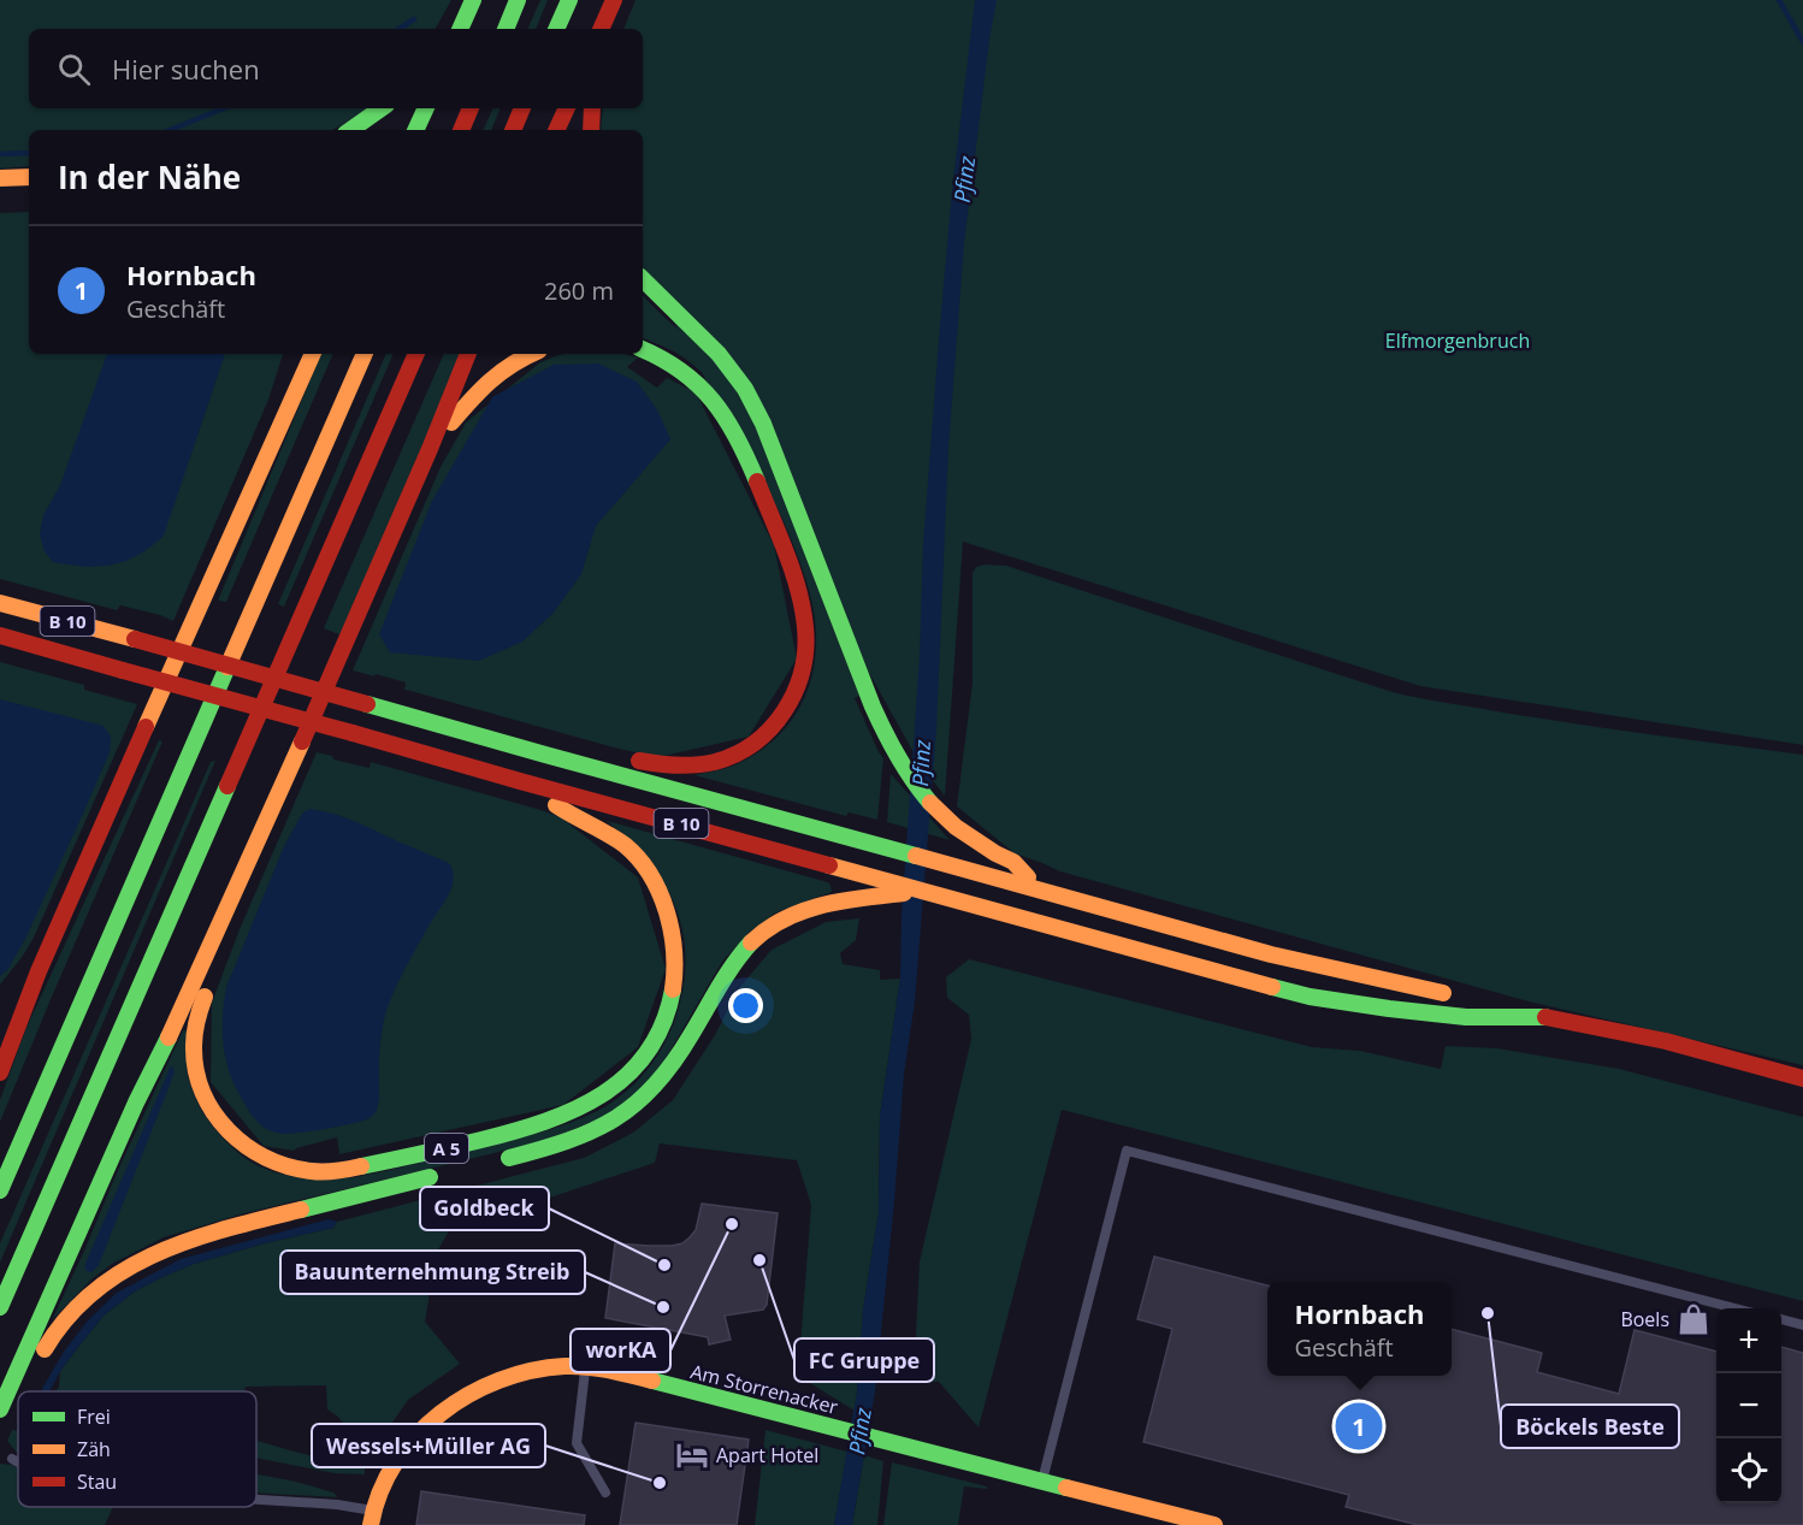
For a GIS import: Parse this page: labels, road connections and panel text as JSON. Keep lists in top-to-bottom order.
{
  "streets": {
    "main road": ["B 10", "A 5", "Am Storrenacker"]
  },
  "crossings": [
    ["B 10", "A 5"]
  ],
  "water": ["Pfinz"],
  "parks": ["Elfmorgenbruch"],
  "places": {
    "other": [
      "worKA",
      "FC Gruppe",
      "Goldbeck",
      "Bauunternehmung Streib",
      "Böckels Beste",
      "Wessels+Müller AG"
    ],
    "shop": ["Boels"],
    "hotel": ["Apart Hotel"]
  },
  "legend": ["Frei", "Zäh", "Stau"],
  "page": {
    "search": "Hier suchen",
    "heading": "In der Nähe",
    "list": [
      {
        "mark": "1",
        "name": "Hornbach",
        "note": "Geschäft",
        "value": "260 m"
      }
    ],
    "popup": ["Hornbach", "Geschäft"],
    "map_buttons": ["+", "−"],
    "pins": "1"
  }
}
